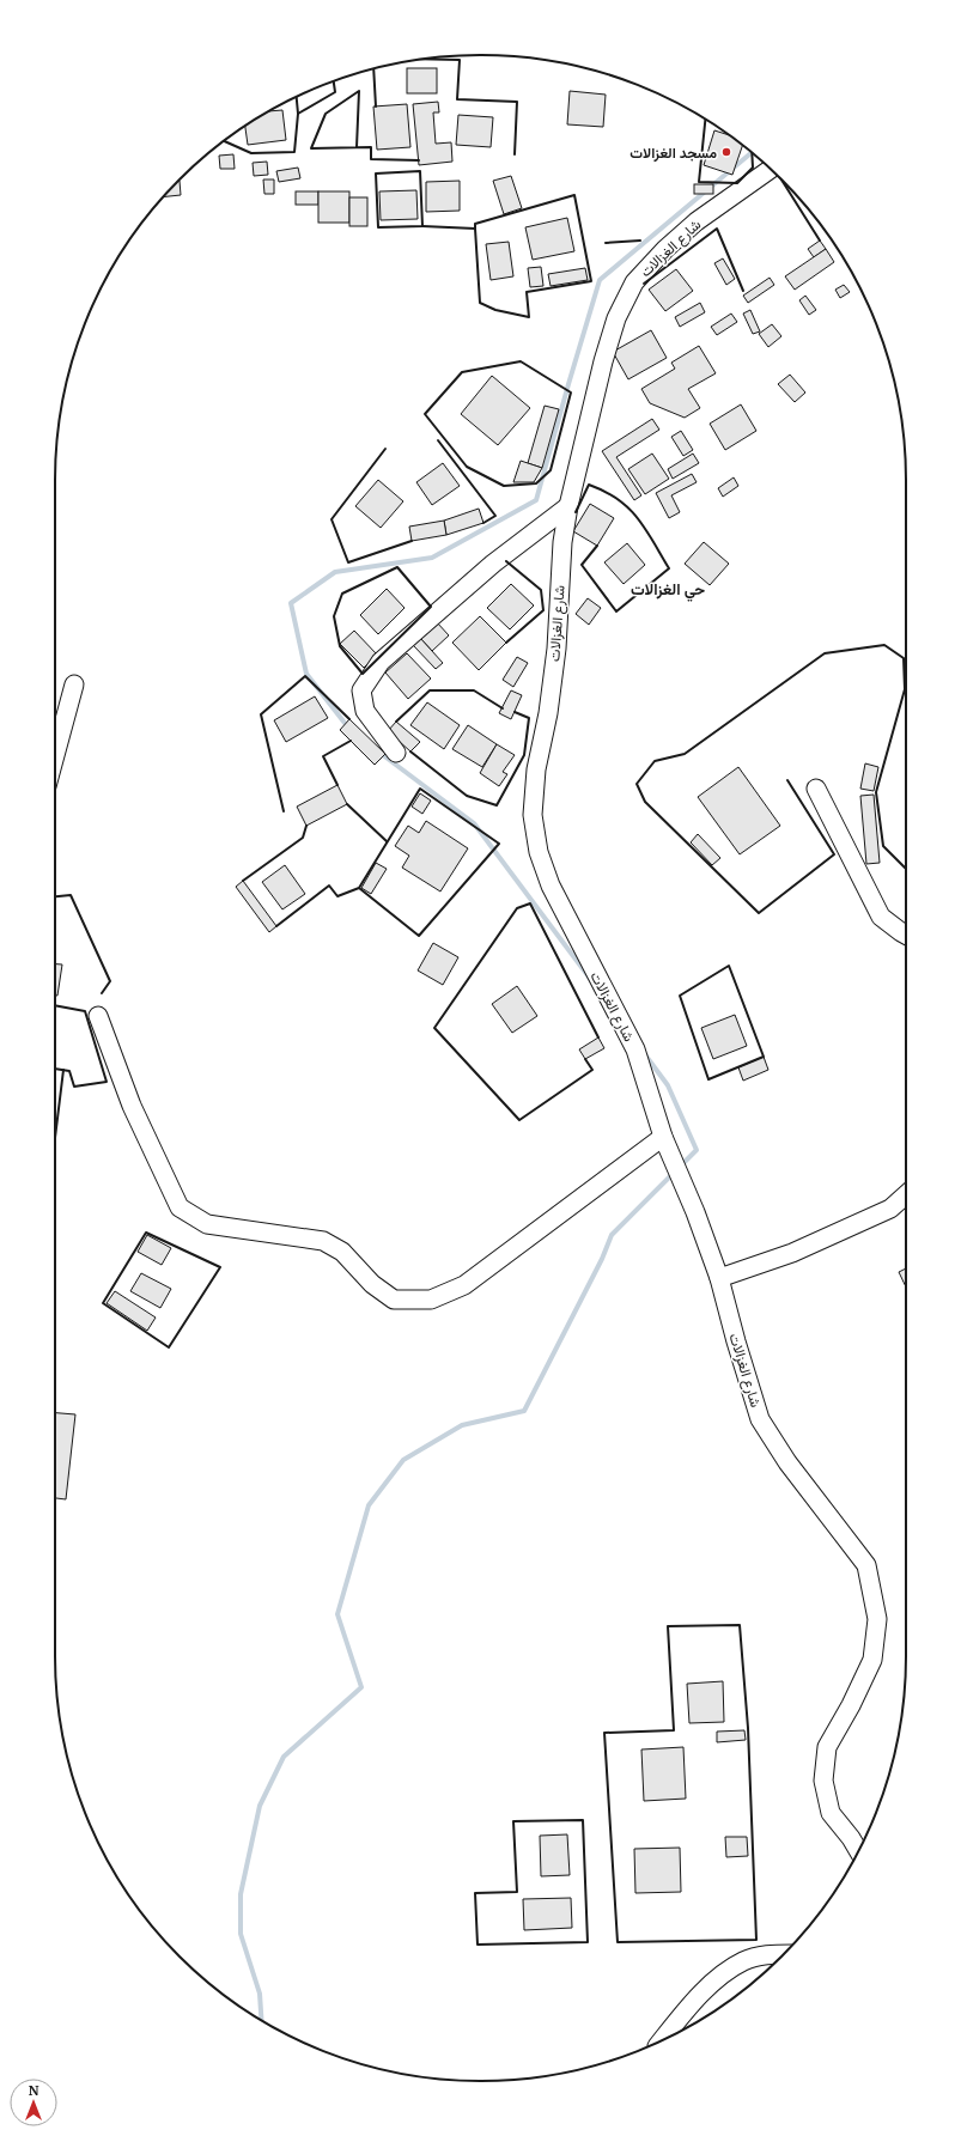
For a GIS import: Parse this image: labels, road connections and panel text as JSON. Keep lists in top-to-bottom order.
{
  "streets": {
    "street": ["شارع الغزالات"]
  },
  "districts": ["حي الغزالات"],
  "places": ["مسجد الغزالات"],
  "north": "top"
}
